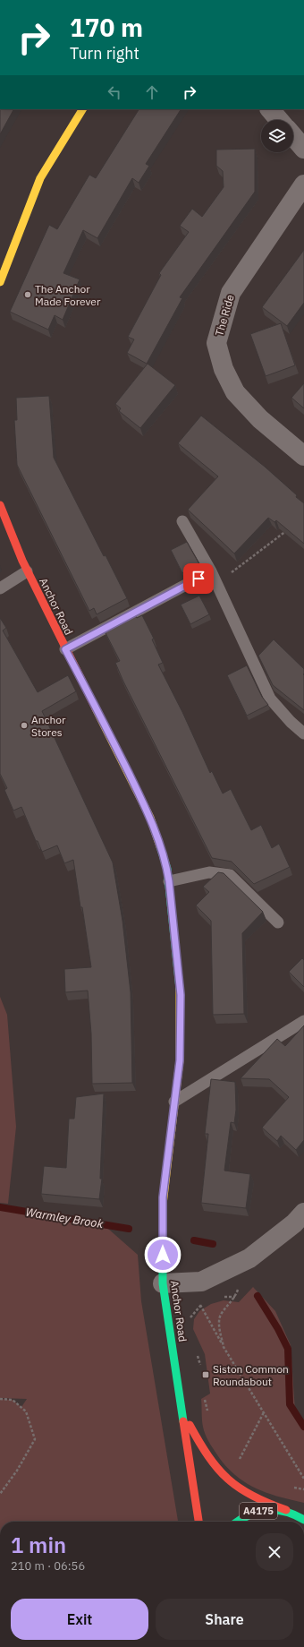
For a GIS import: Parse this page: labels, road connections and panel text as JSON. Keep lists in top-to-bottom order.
{
  "streets": {
    "street": ["The Ride", "Anchor Road", "A4175"]
  },
  "crossings": [
    ["Anchor Road", "A4175"]
  ],
  "water": ["Warmley Brook"],
  "places": {
    "other": ["The Anchor Made Forever", "Anchor Stores"],
    "transit": ["Siston Common Roundabout"]
  },
  "page": {
    "turn": ["170 m", "Turn right"],
    "heading": ["1 min", "210 m · 06:56"],
    "buttons": ["Exit", "Share"]
  }
}
